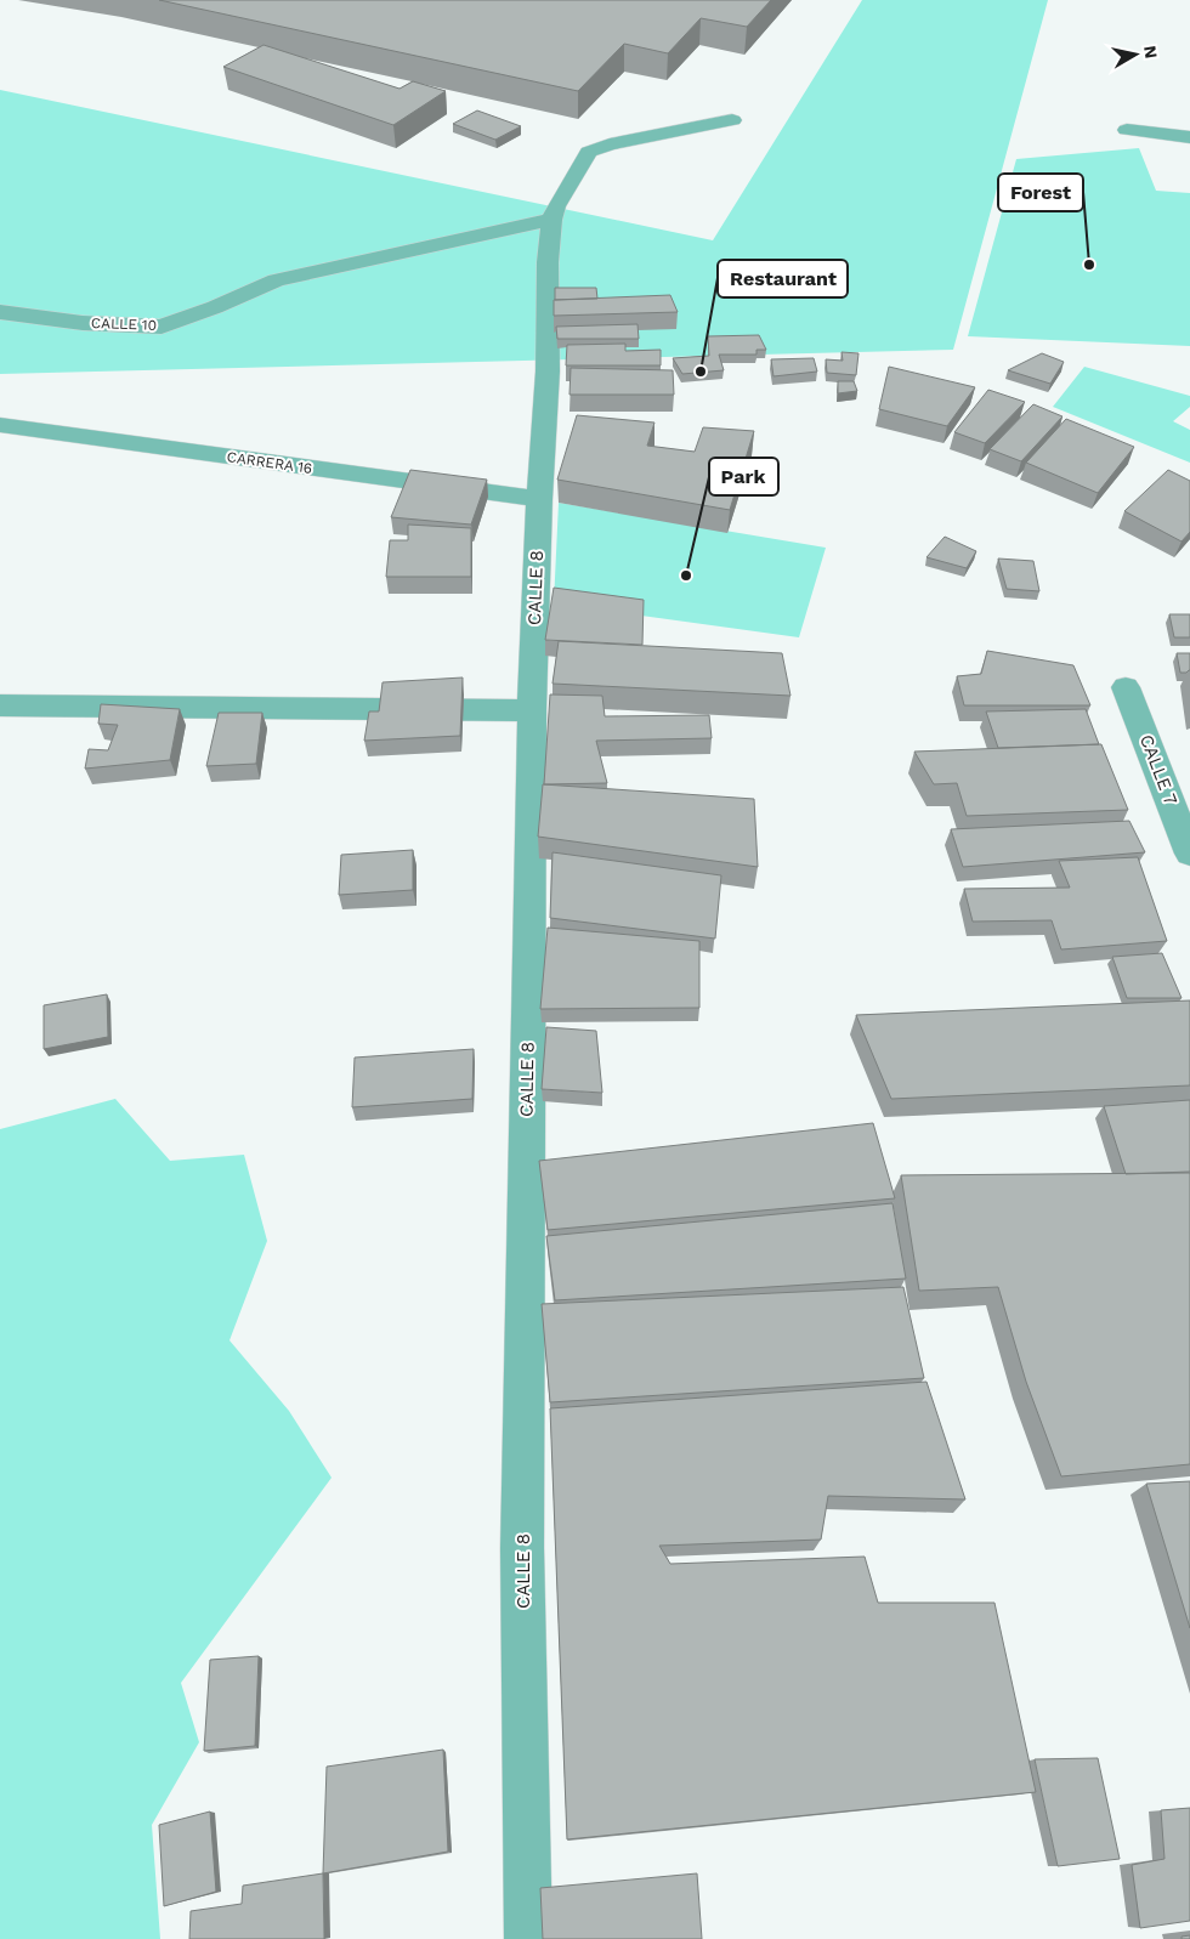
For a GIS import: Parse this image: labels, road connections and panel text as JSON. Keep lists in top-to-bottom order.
{
  "streets": {
    "street": [
      "CALLE 10",
      "CARRERA 16",
      "CALLE 8",
      "CALLE 7"
    ]
  },
  "crossings": [
    ["CALLE 10", "CALLE 8"],
    ["CARRERA 16", "CALLE 8"]
  ],
  "places": ["Forest", "Restaurant", "Park"],
  "north": "right"
}
